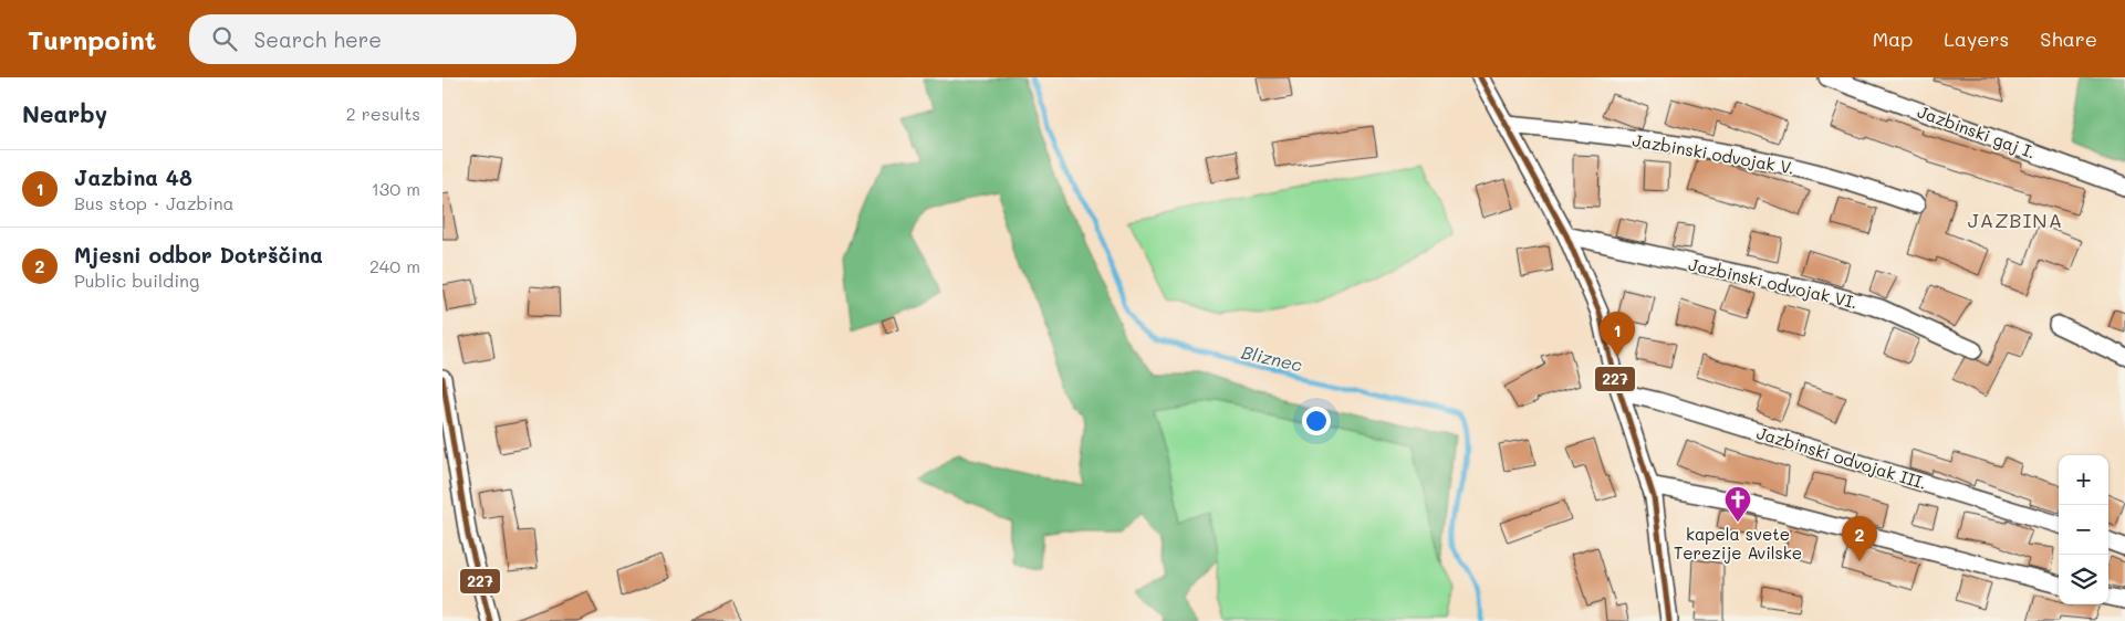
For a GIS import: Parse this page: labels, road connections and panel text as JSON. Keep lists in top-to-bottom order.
{
  "streets": {
    "street": [
      "Jazbinski gaj I.",
      "Jazbinski odvojak V.",
      "Jazbinski odvojak VI.",
      "Jazbinski odvojak III."
    ]
  },
  "districts": ["JAZBINA"],
  "water": ["Bliznec"],
  "places": {
    "church": ["kapela svete Terezije Avilske"]
  },
  "lines": ["transit line 227"],
  "page": {
    "header": "Turnpoint",
    "search": "Search here",
    "nav": ["Map", "Layers", "Share"],
    "heading": ["Nearby", "2 results"],
    "list": [
      {
        "mark": "1",
        "name": "Jazbina 48",
        "note": "Bus stop · Jazbina",
        "value": "130 m"
      },
      {
        "mark": "2",
        "name": "Mjesni odbor Dotrščina",
        "note": "Public building",
        "value": "240 m"
      }
    ],
    "pins": ["1", "2"],
    "map_buttons": ["+", "−"]
  }
}
